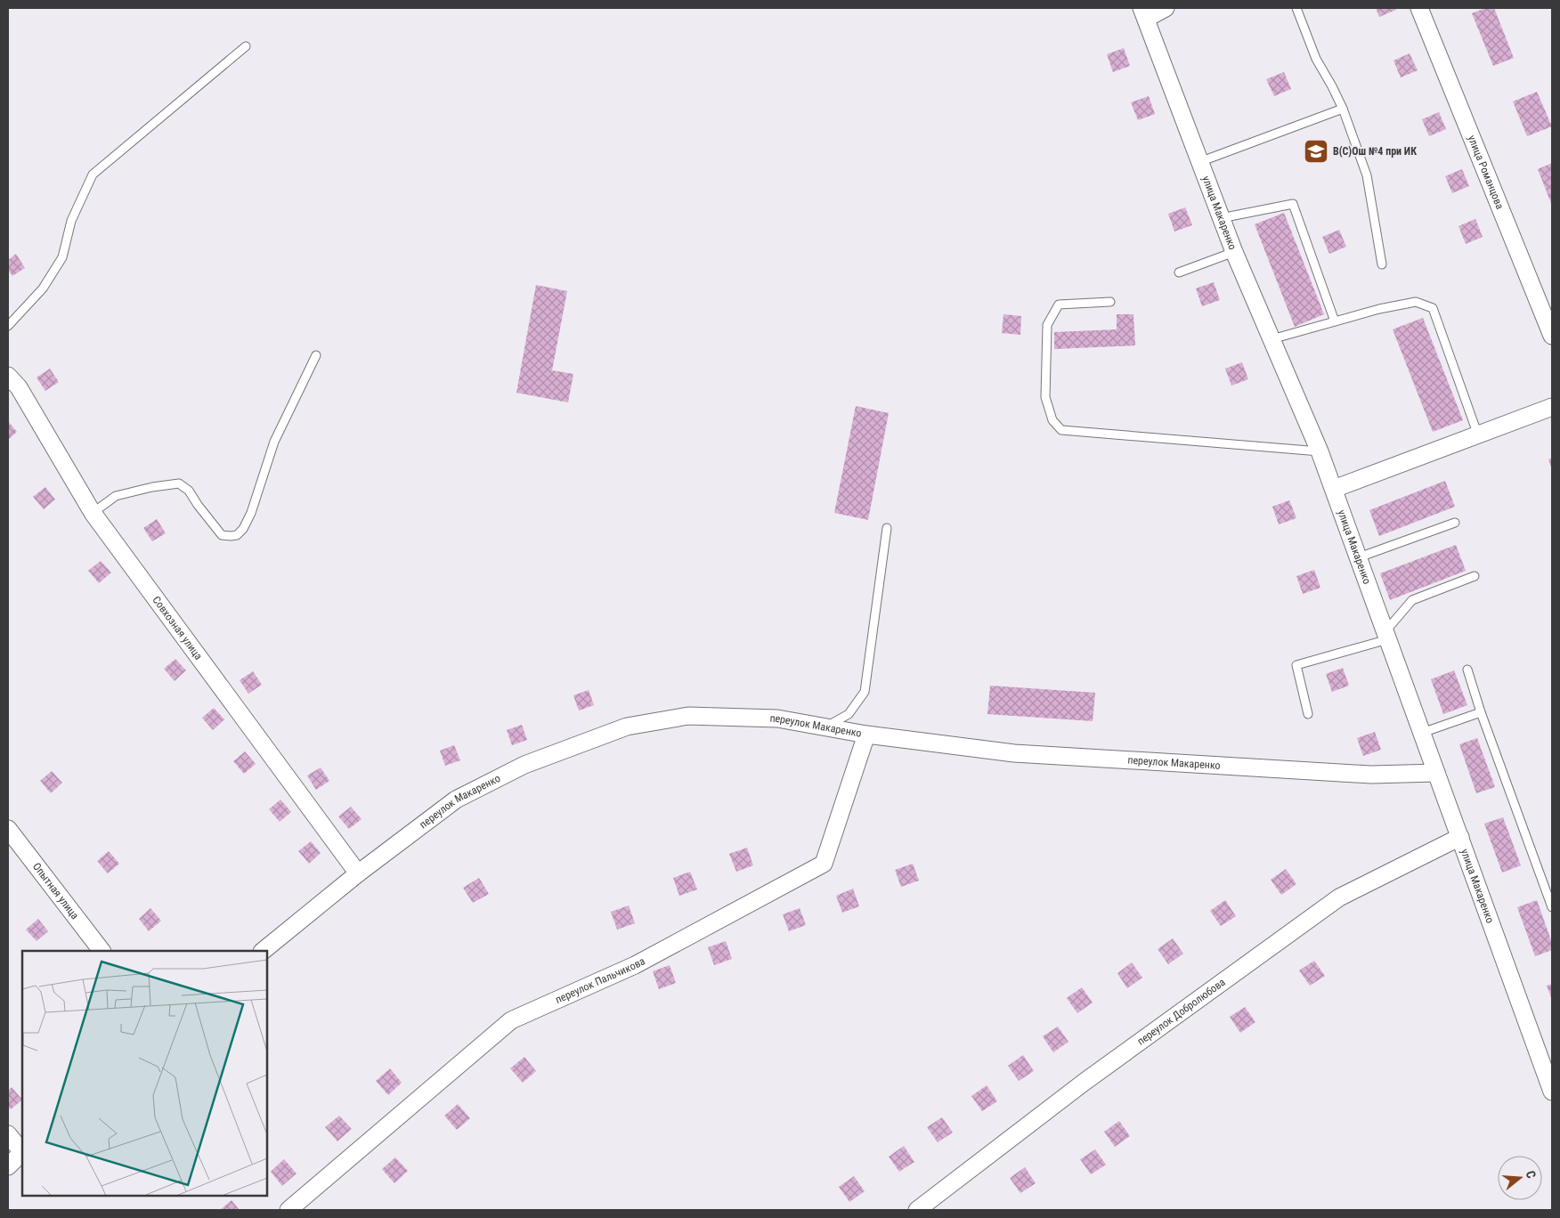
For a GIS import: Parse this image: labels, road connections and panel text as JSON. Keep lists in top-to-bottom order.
{
  "streets": {
    "street": [
      "улица Романцова",
      "улица Макаренко",
      "Совхозная улица",
      "переулок Макаренко",
      "Опытная улица",
      "переулок Пальчикова",
      "переулок Добролюбова"
    ]
  },
  "crossings": [
    ["улица Макаренко", "переулок Макаренко"],
    ["улица Макаренко", "переулок Добролюбова"],
    ["Совхозная улица", "переулок Макаренко"],
    ["переулок Макаренко", "переулок Пальчикова"]
  ],
  "places": {
    "school or university": ["В(С)Ош №4 при ИК"]
  },
  "north": "right"
}
